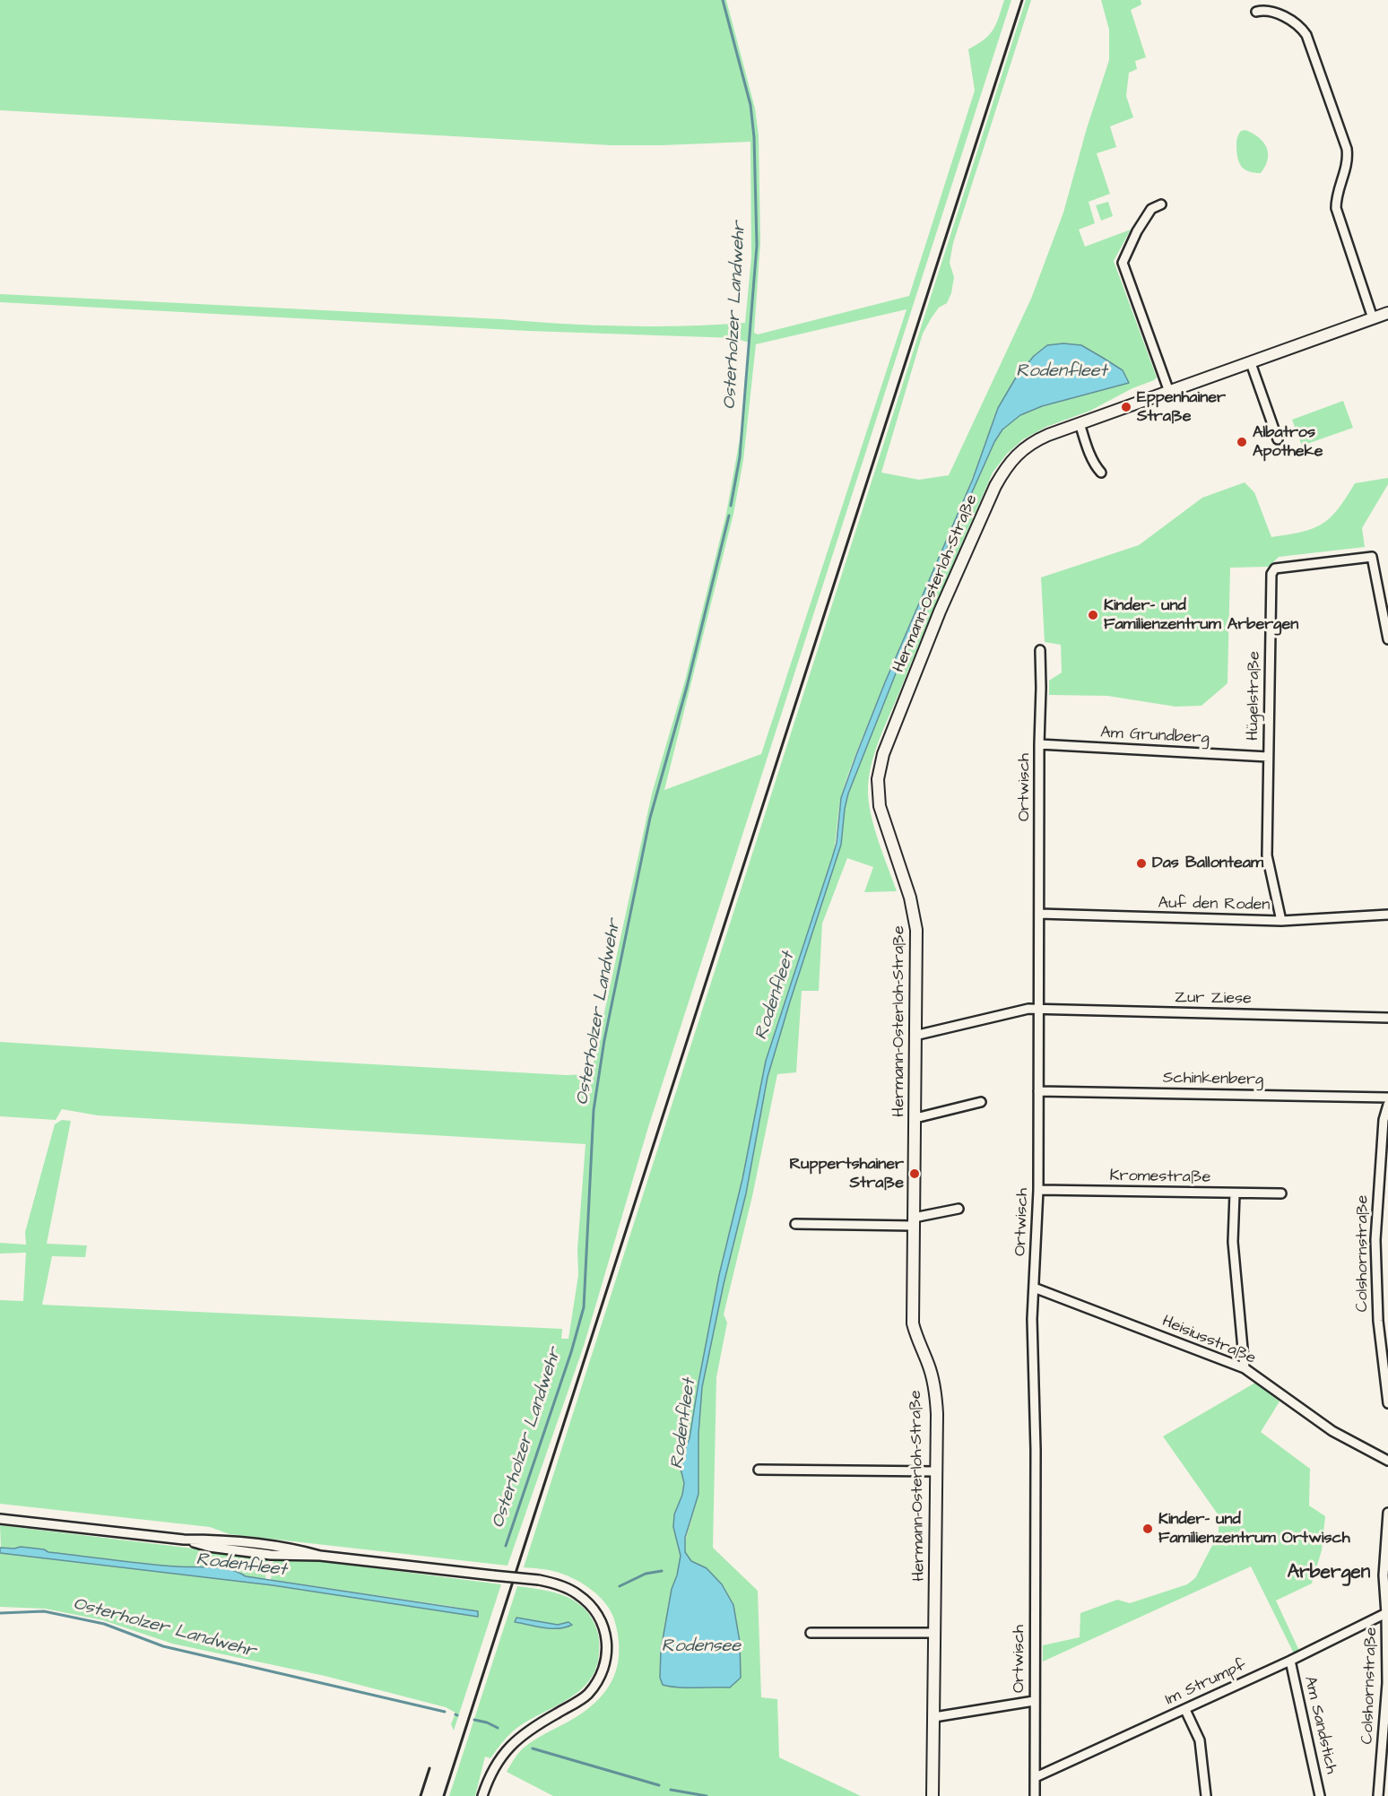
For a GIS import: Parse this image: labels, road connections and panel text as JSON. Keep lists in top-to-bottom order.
{
  "streets": {
    "street": [
      "Hermann-Osterloh-Straße",
      "Hügelstraße",
      "Am Grundberg",
      "Ortwisch",
      "Auf den Roden",
      "Zur Ziese",
      "Schinkenberg",
      "Kromestraße",
      "Colshornstraße",
      "Heisiusstraße",
      "Im Strumpf",
      "Am Sandstich"
    ]
  },
  "crossings": [
    ["Hermann-Osterloh-Straße", "Zur Ziese"],
    ["Hügelstraße", "Am Grundberg"],
    ["Hügelstraße", "Auf den Roden"],
    ["Am Grundberg", "Ortwisch"],
    ["Ortwisch", "Auf den Roden"],
    ["Ortwisch", "Zur Ziese"],
    ["Ortwisch", "Schinkenberg"],
    ["Ortwisch", "Kromestraße"],
    ["Ortwisch", "Heisiusstraße"],
    ["Ortwisch", "Im Strumpf"],
    ["Colshornstraße", "Im Strumpf"],
    ["Im Strumpf", "Am Sandstich"]
  ],
  "districts": ["Arbergen"],
  "water": ["Osterholzer Landwehr", "Rodenfleet", "Rodensee"],
  "places": [
    "Eppenhainer Straße",
    "Albatros Apotheke",
    "Kinder- und Familienzentrum Arbergen",
    "Das Ballonteam",
    "Ruppertshainer Straße",
    "Kinder- und Familienzentrum Ortwisch"
  ]
}
